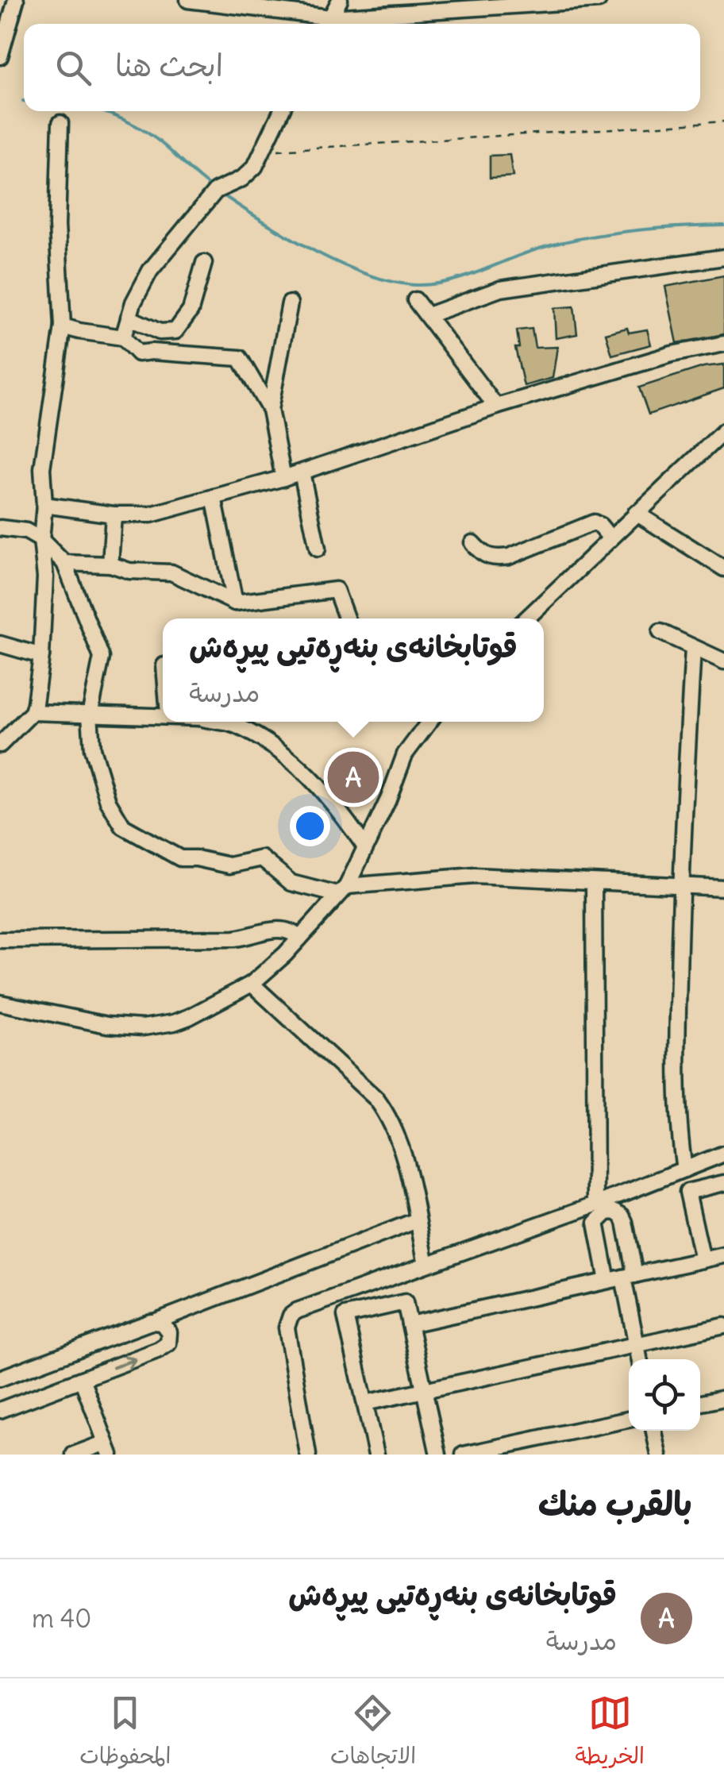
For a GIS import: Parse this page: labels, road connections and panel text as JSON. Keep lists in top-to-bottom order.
{
  "page": {
    "search": "ابحث هنا",
    "popup": ["قوتابخانەی بنەڕەتیی پیڕەش", "مدرسة"],
    "pins": "A",
    "heading": "بالقرب منك",
    "list": [
      {
        "mark": "A",
        "name": "قوتابخانەی بنەڕەتیی پیڕەش",
        "note": "مدرسة",
        "value": "40 m"
      }
    ],
    "nav": ["الخريطة", "الاتجاهات", "المحفوظات"]
  }
}
